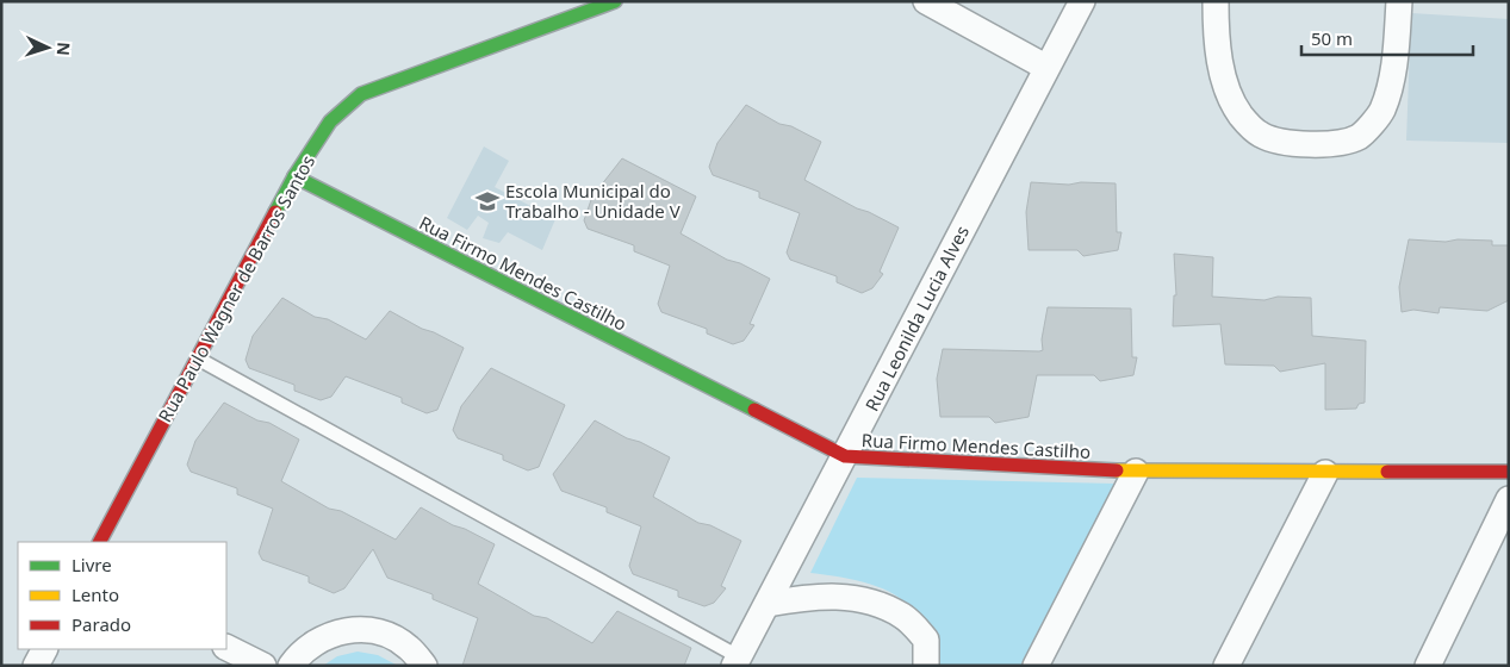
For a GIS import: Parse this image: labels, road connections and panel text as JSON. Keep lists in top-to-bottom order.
{
  "streets": {
    "street": ["Rua Firmo Mendes Castilho", "Rua Paulo Wagner de Barros Santos", "Rua Leonilda Lucia Alves"]
  },
  "crossings": [
    ["Rua Firmo Mendes Castilho", "Rua Paulo Wagner de Barros Santos"],
    ["Rua Firmo Mendes Castilho", "Rua Leonilda Lucia Alves"]
  ],
  "places": {
    "school or university": ["Escola Municipal do Trabalho - Unidade V"]
  },
  "legend": ["Livre", "Lento", "Parado"],
  "scale_bar": "50 m",
  "north": "right"
}
